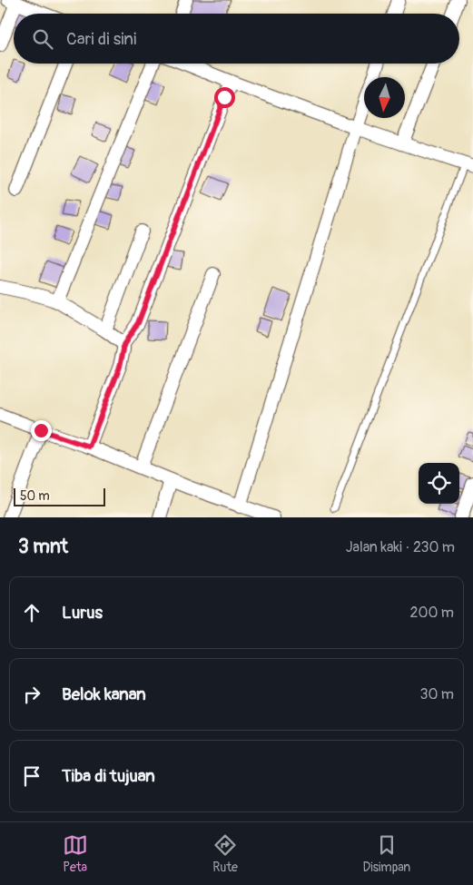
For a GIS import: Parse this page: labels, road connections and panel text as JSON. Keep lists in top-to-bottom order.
{
  "scale_bar": "50 m",
  "north": "bottom",
  "page": {
    "search": "Cari di sini",
    "scale": "50 m",
    "heading": ["3 mnt", "Jalan kaki · 230 m"],
    "list": [
      ["Lurus", "200 m"],
      ["Belok kanan", "30 m"],
      "Tiba di tujuan"
    ],
    "nav": ["Peta", "Rute", "Disimpan"]
  }
}
